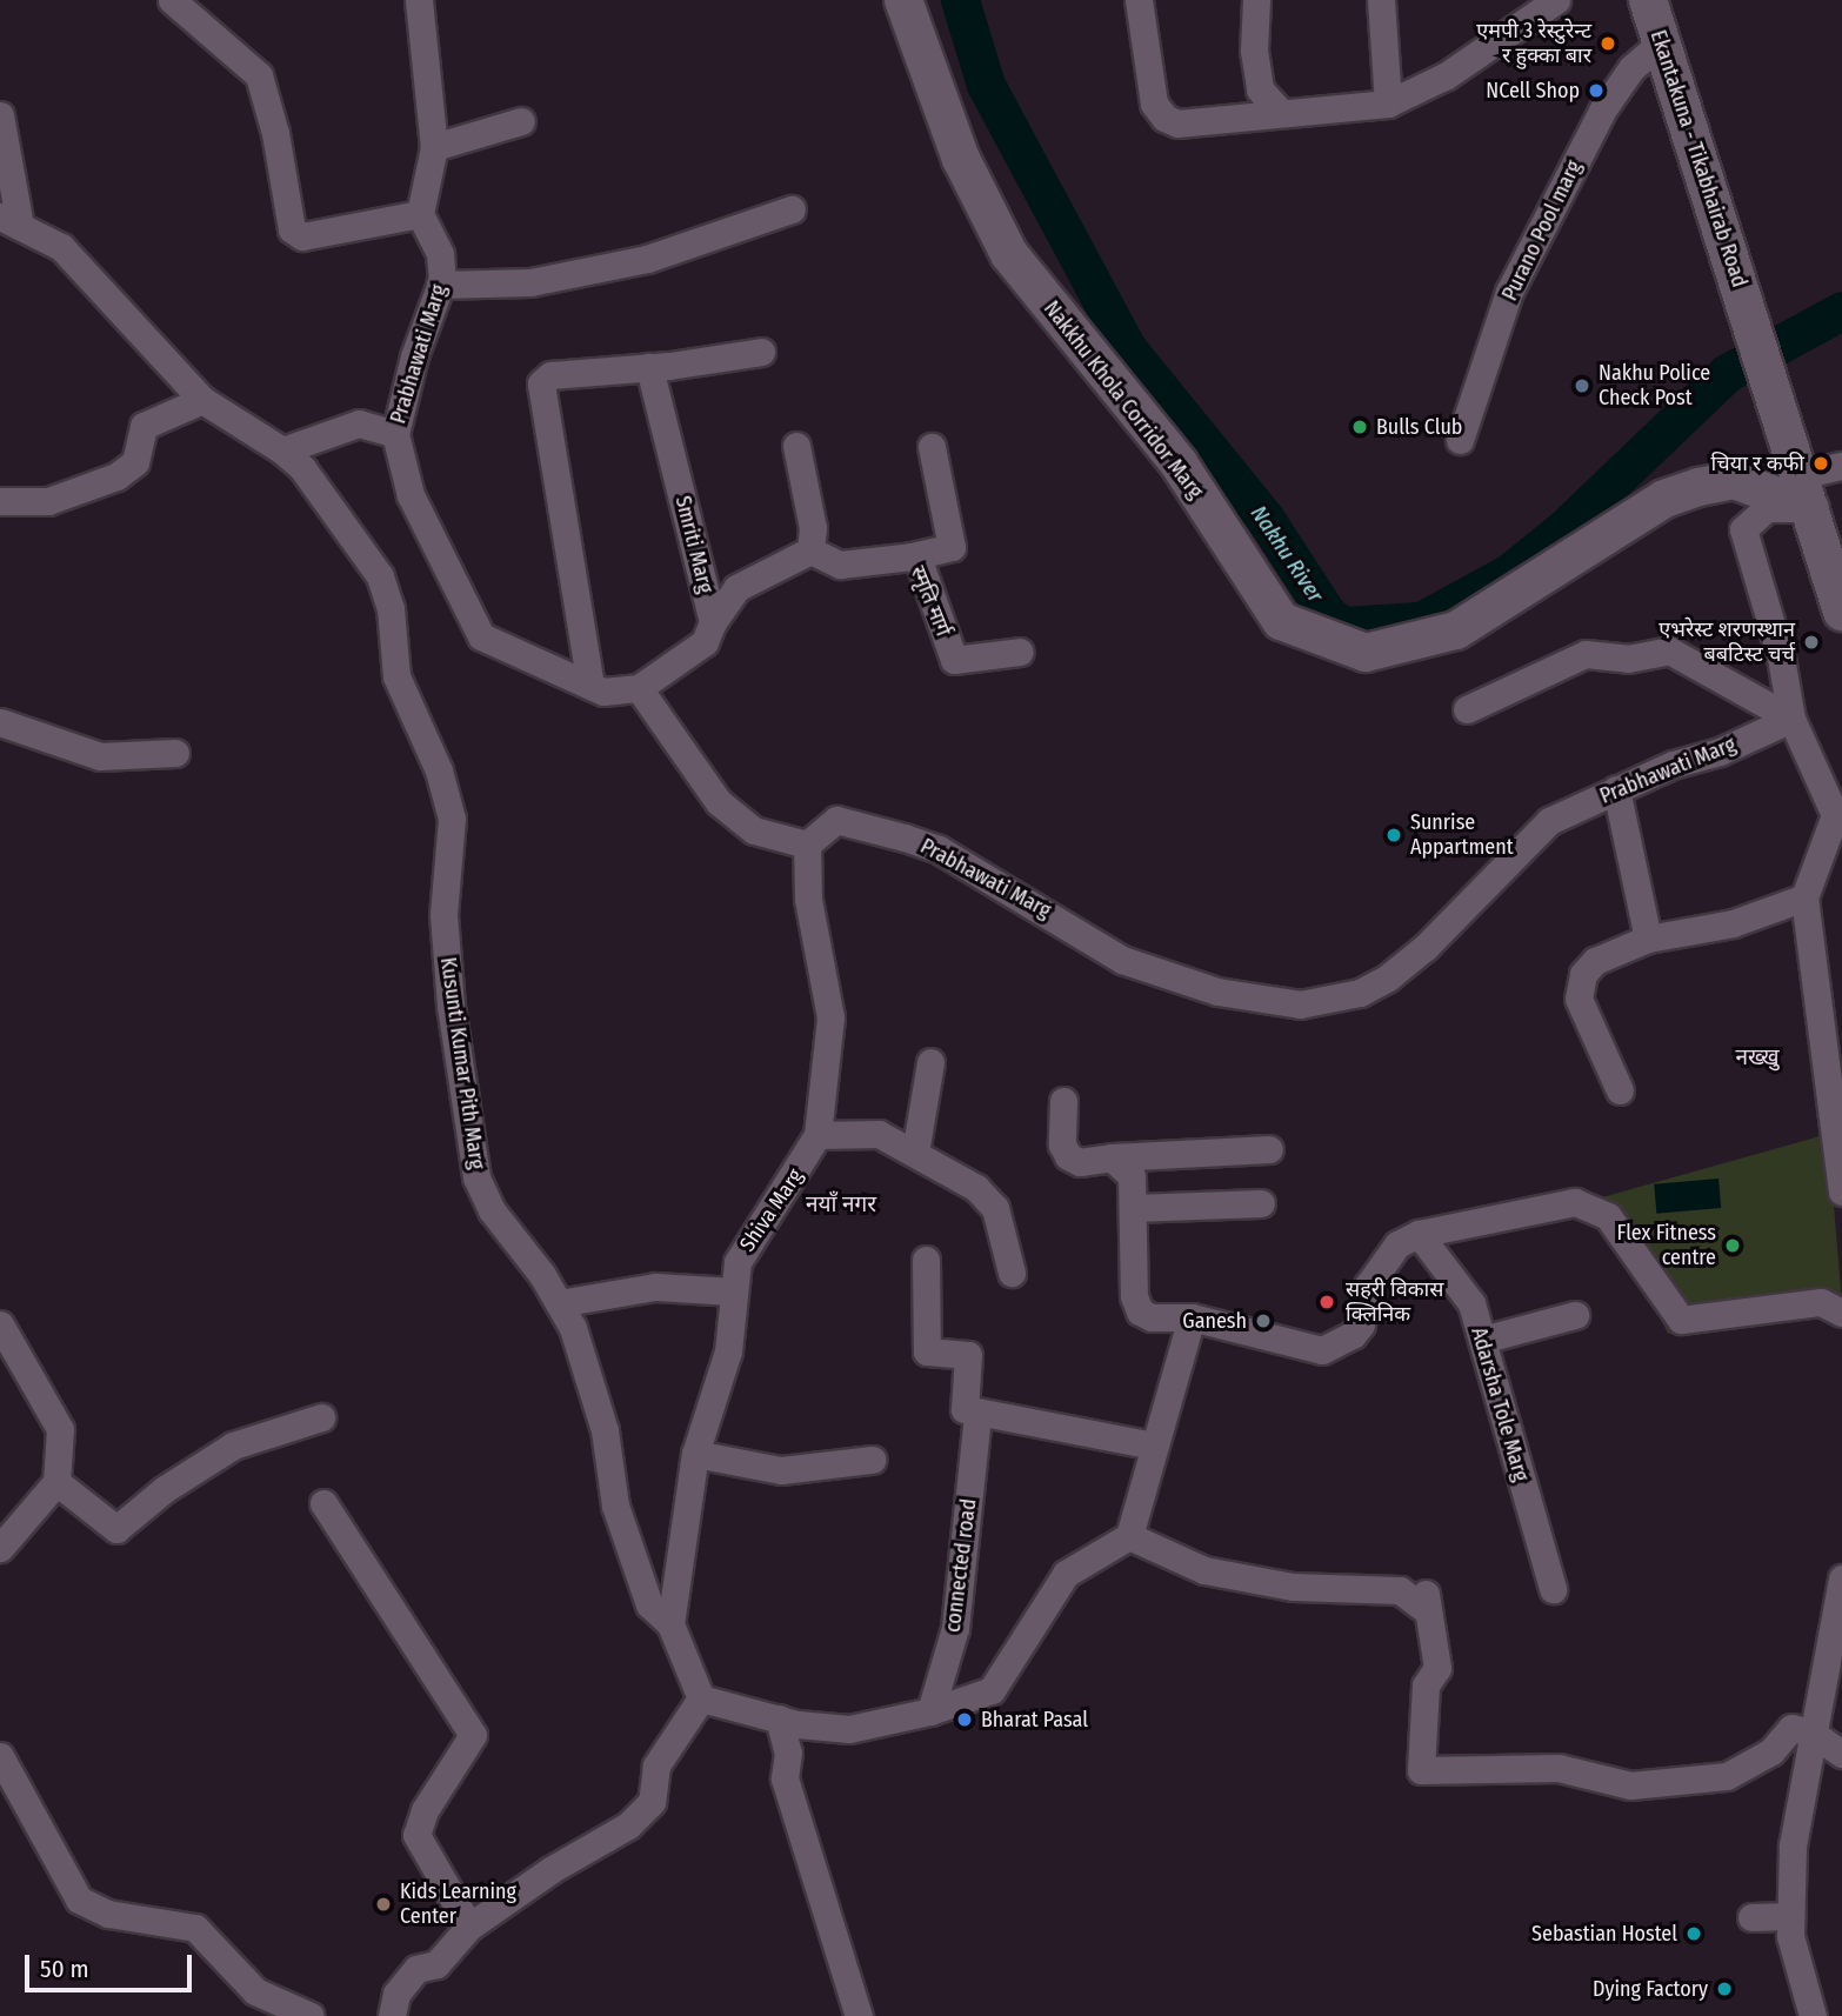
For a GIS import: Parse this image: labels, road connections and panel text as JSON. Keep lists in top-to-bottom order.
{
  "streets": {
    "street": [
      "Ekantakuna - Tikabhairab Road",
      "Purano Pool marg",
      "Prabhawati Marg",
      "Nakkhu Khola Corridor Marg",
      "Smriti Marg",
      "स्मृति मार्ग",
      "Kusunti Kumar Pith Marg",
      "Shiva Marg",
      "Adarsha Tole Marg",
      "connected road"
    ]
  },
  "crossings": [
    ["Ekantakuna - Tikabhairab Road", "Purano Pool marg"],
    ["Ekantakuna - Tikabhairab Road", "Nakkhu Khola Corridor Marg"],
    ["Prabhawati Marg", "Smriti Marg"],
    ["Prabhawati Marg", "Shiva Marg"],
    ["Kusunti Kumar Pith Marg", "Shiva Marg"]
  ],
  "districts": ["नख्खु", "नयाँ नगर"],
  "water": ["Nakhu River"],
  "places": [
    "एमपी 3 रेस्टुरेन्ट र हुक्का बार",
    "NCell Shop",
    "Nakhu Police Check Post",
    "Bulls Club",
    "चिया र कफी",
    "एभरेस्ट शरणस्थान बबटिस्ट चर्च",
    "Sunrise Appartment",
    "Flex Fitness centre",
    "सहरी विकास क्लिनिक",
    "Ganesh",
    "Bharat Pasal",
    "Kids Learning Center",
    "Sebastian Hostel",
    "Dying Factory"
  ],
  "scale_bar": "50 m"
}
